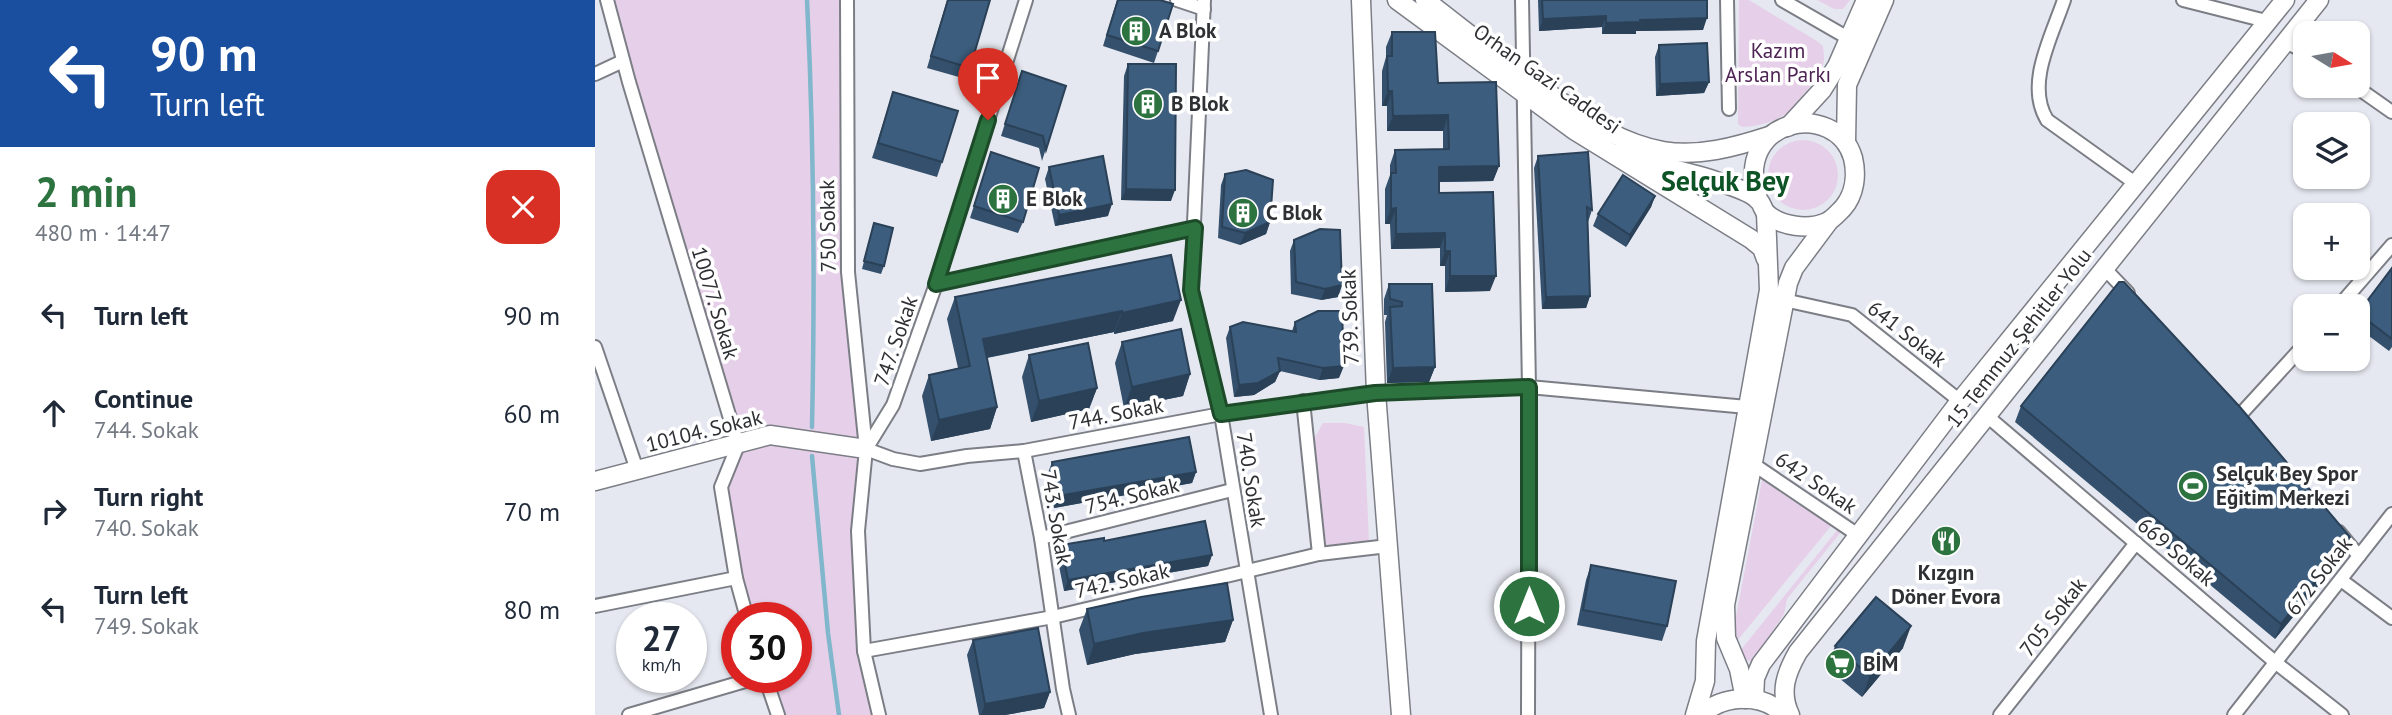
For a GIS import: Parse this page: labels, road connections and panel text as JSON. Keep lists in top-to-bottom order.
{
  "streets": {
    "main road": [
      "Orhan Gazi Caddesi",
      "739. Sokak",
      "15 Temmuz Şehitler Yolu",
      "10104. Sokak"
    ],
    "street": [
      "750 Sokak",
      "10077. Sokak",
      "641 Sokak",
      "747. Sokak",
      "744. Sokak",
      "740. Sokak",
      "642 Sokak",
      "754. Sokak",
      "743. Sokak",
      "669 Sokak",
      "672 Sokak",
      "742. Sokak",
      "705 Sokak"
    ]
  },
  "crossings": [
    ["750 Sokak", "747. Sokak"],
    ["750 Sokak", "744. Sokak"],
    ["750 Sokak", "10104. Sokak"],
    ["10077. Sokak", "10104. Sokak"],
    ["739. Sokak", "744. Sokak"],
    ["739. Sokak", "742. Sokak"],
    ["641 Sokak", "15 Temmuz Şehitler Yolu"],
    ["15 Temmuz Şehitler Yolu", "642 Sokak"],
    ["15 Temmuz Şehitler Yolu", "669 Sokak"],
    ["747. Sokak", "744. Sokak"],
    ["747. Sokak", "10104. Sokak"],
    ["744. Sokak", "10104. Sokak"],
    ["744. Sokak", "740. Sokak"],
    ["744. Sokak", "743. Sokak"],
    ["740. Sokak", "754. Sokak"],
    ["740. Sokak", "742. Sokak"],
    ["754. Sokak", "743. Sokak"],
    ["743. Sokak", "742. Sokak"],
    ["669 Sokak", "672 Sokak"],
    ["669 Sokak", "705 Sokak"]
  ],
  "districts": ["Selçuk Bey"],
  "parks": ["Kazım Arslan Parkı"],
  "places": {
    "building": [
      "A Blok",
      "B Blok",
      "E Blok",
      "C Blok"
    ],
    "sports": ["Selçuk Bey Spor Eğitim Merkezi"],
    "restaurant": ["Kızgın Döner Evora"],
    "supermarket": ["BİM"]
  },
  "north": "right",
  "page": {
    "turn": ["90 m", "Turn left"],
    "map_buttons": ["+", "−"],
    "heading": ["2 min", "480 m · 14:47"],
    "list": [
      {
        "name": "Turn left",
        "value": "90 m"
      },
      {
        "name": "Continue",
        "note": "744. Sokak",
        "value": "60 m"
      },
      {
        "name": "Turn right",
        "note": "740. Sokak",
        "value": "70 m"
      },
      {
        "name": "Turn left",
        "note": "749. Sokak",
        "value": "80 m"
      }
    ],
    "speed": "27 km/h",
    "limit": "30"
  }
}
